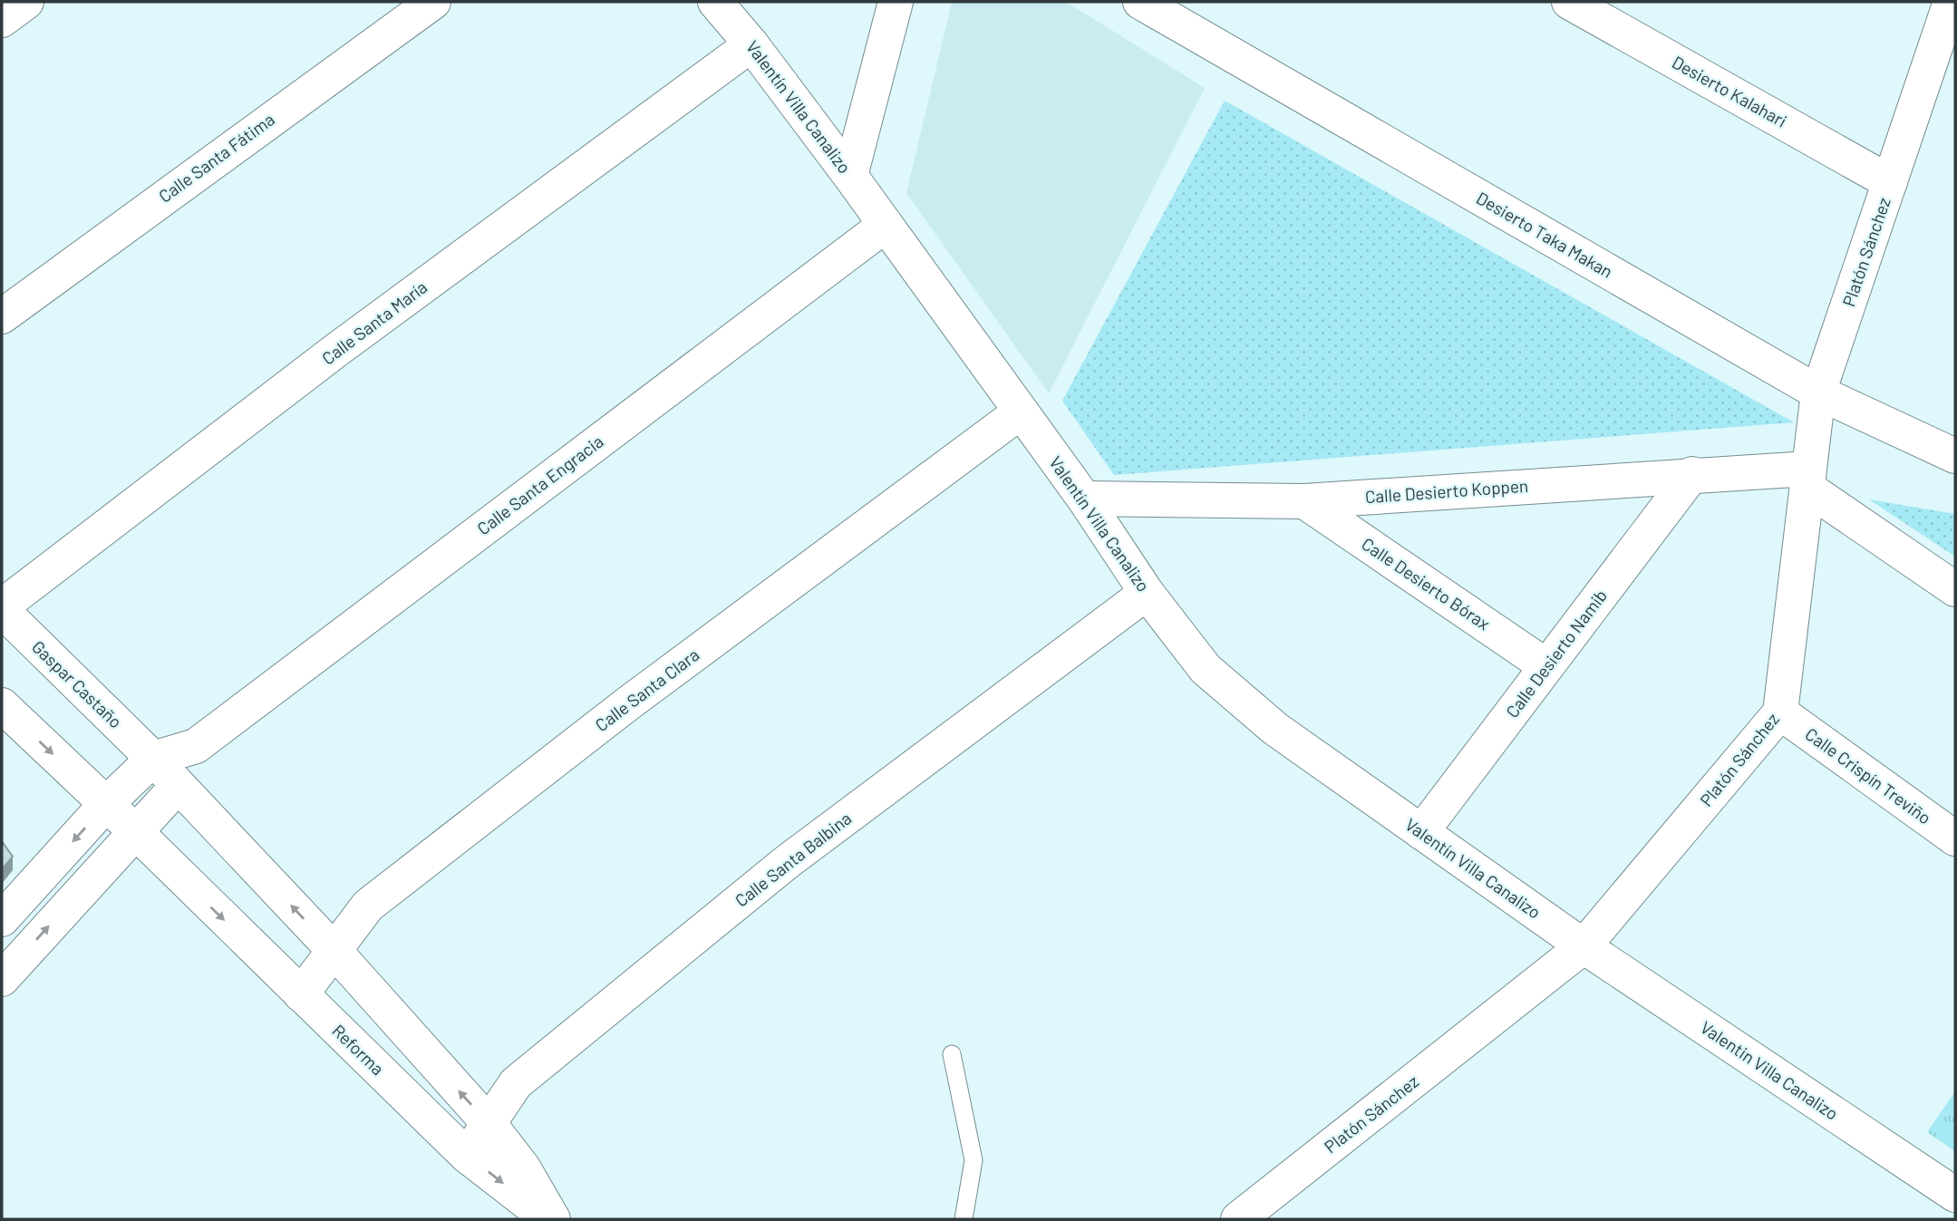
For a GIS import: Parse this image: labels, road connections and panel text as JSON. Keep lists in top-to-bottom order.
{
  "streets": {
    "street": [
      "Desierto Kalahari",
      "Valentín Villa Canalizo",
      "Calle Santa Fátima",
      "Desierto Taka Makan",
      "Platón Sánchez",
      "Calle Santa María",
      "Calle Santa Engracia",
      "Calle Desierto Koppen",
      "Calle Desierto Bórax",
      "Calle Desierto Namib",
      "Gaspar Castaño",
      "Calle Santa Clara",
      "Calle Crispín Treviño",
      "Calle Santa Balbina",
      "Reforma",
      "Valentin Villa Canalizo"
    ]
  },
  "crossings": [
    ["Desierto Kalahari", "Platón Sánchez"],
    ["Valentín Villa Canalizo", "Platón Sánchez"],
    ["Valentín Villa Canalizo", "Calle Santa María"],
    ["Valentín Villa Canalizo", "Calle Santa Engracia"],
    ["Valentín Villa Canalizo", "Calle Desierto Koppen"],
    ["Valentín Villa Canalizo", "Calle Desierto Namib"],
    ["Valentín Villa Canalizo", "Calle Santa Clara"],
    ["Valentín Villa Canalizo", "Calle Santa Balbina"],
    ["Valentín Villa Canalizo", "Valentin Villa Canalizo"],
    ["Desierto Taka Makan", "Platón Sánchez"],
    ["Platón Sánchez", "Calle Desierto Koppen"],
    ["Platón Sánchez", "Calle Crispín Treviño"],
    ["Platón Sánchez", "Valentin Villa Canalizo"],
    ["Calle Santa María", "Gaspar Castaño"],
    ["Calle Santa Engracia", "Gaspar Castaño"],
    ["Calle Desierto Koppen", "Calle Desierto Bórax"],
    ["Calle Desierto Koppen", "Calle Desierto Namib"],
    ["Calle Desierto Bórax", "Calle Desierto Namib"],
    ["Gaspar Castaño", "Calle Santa Clara"],
    ["Gaspar Castaño", "Calle Santa Balbina"],
    ["Gaspar Castaño", "Reforma"],
    ["Calle Santa Clara", "Reforma"],
    ["Calle Santa Balbina", "Reforma"]
  ],
  "one_way": ["Gaspar Castaño", "Reforma"]
}
